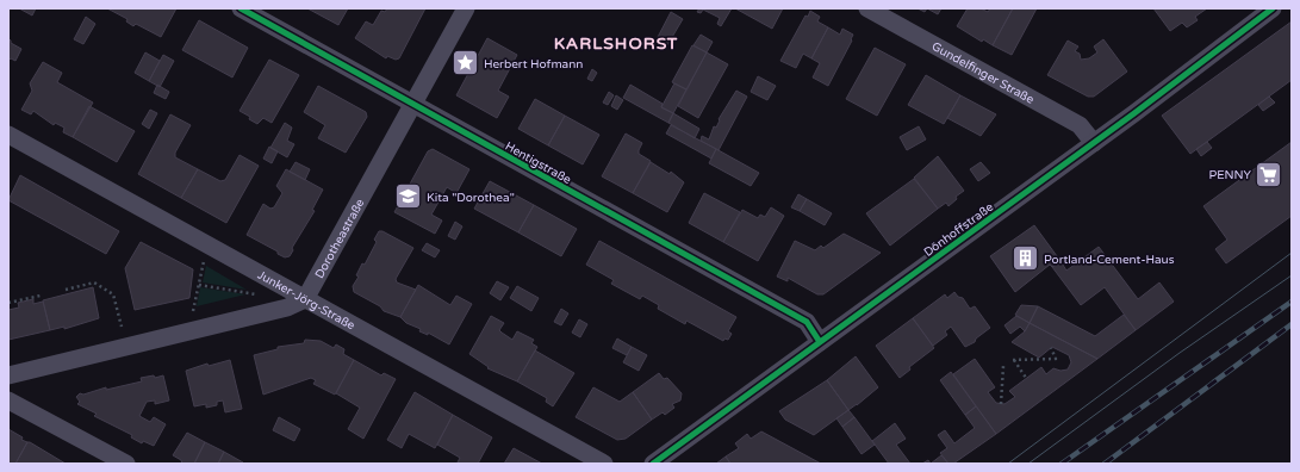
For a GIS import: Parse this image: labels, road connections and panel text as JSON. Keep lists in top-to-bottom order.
{
  "streets": {
    "street": [
      "Gundelfinger Straße",
      "Hentigstraße",
      "Dönhoffstraße",
      "Dorotheastraße",
      "Junker-Jörg-Straße"
    ]
  },
  "crossings": [
    ["Gundelfinger Straße", "Dönhoffstraße"],
    ["Hentigstraße", "Dönhoffstraße"],
    ["Hentigstraße", "Dorotheastraße"],
    ["Dorotheastraße", "Junker-Jörg-Straße"]
  ],
  "districts": ["KARLSHORST"],
  "places": {
    "place": ["Herbert Hofmann"],
    "supermarket": ["PENNY"],
    "school or university": ["Kita \"Dorothea\""],
    "building": ["Portland-Cement-Haus"]
  }
}
